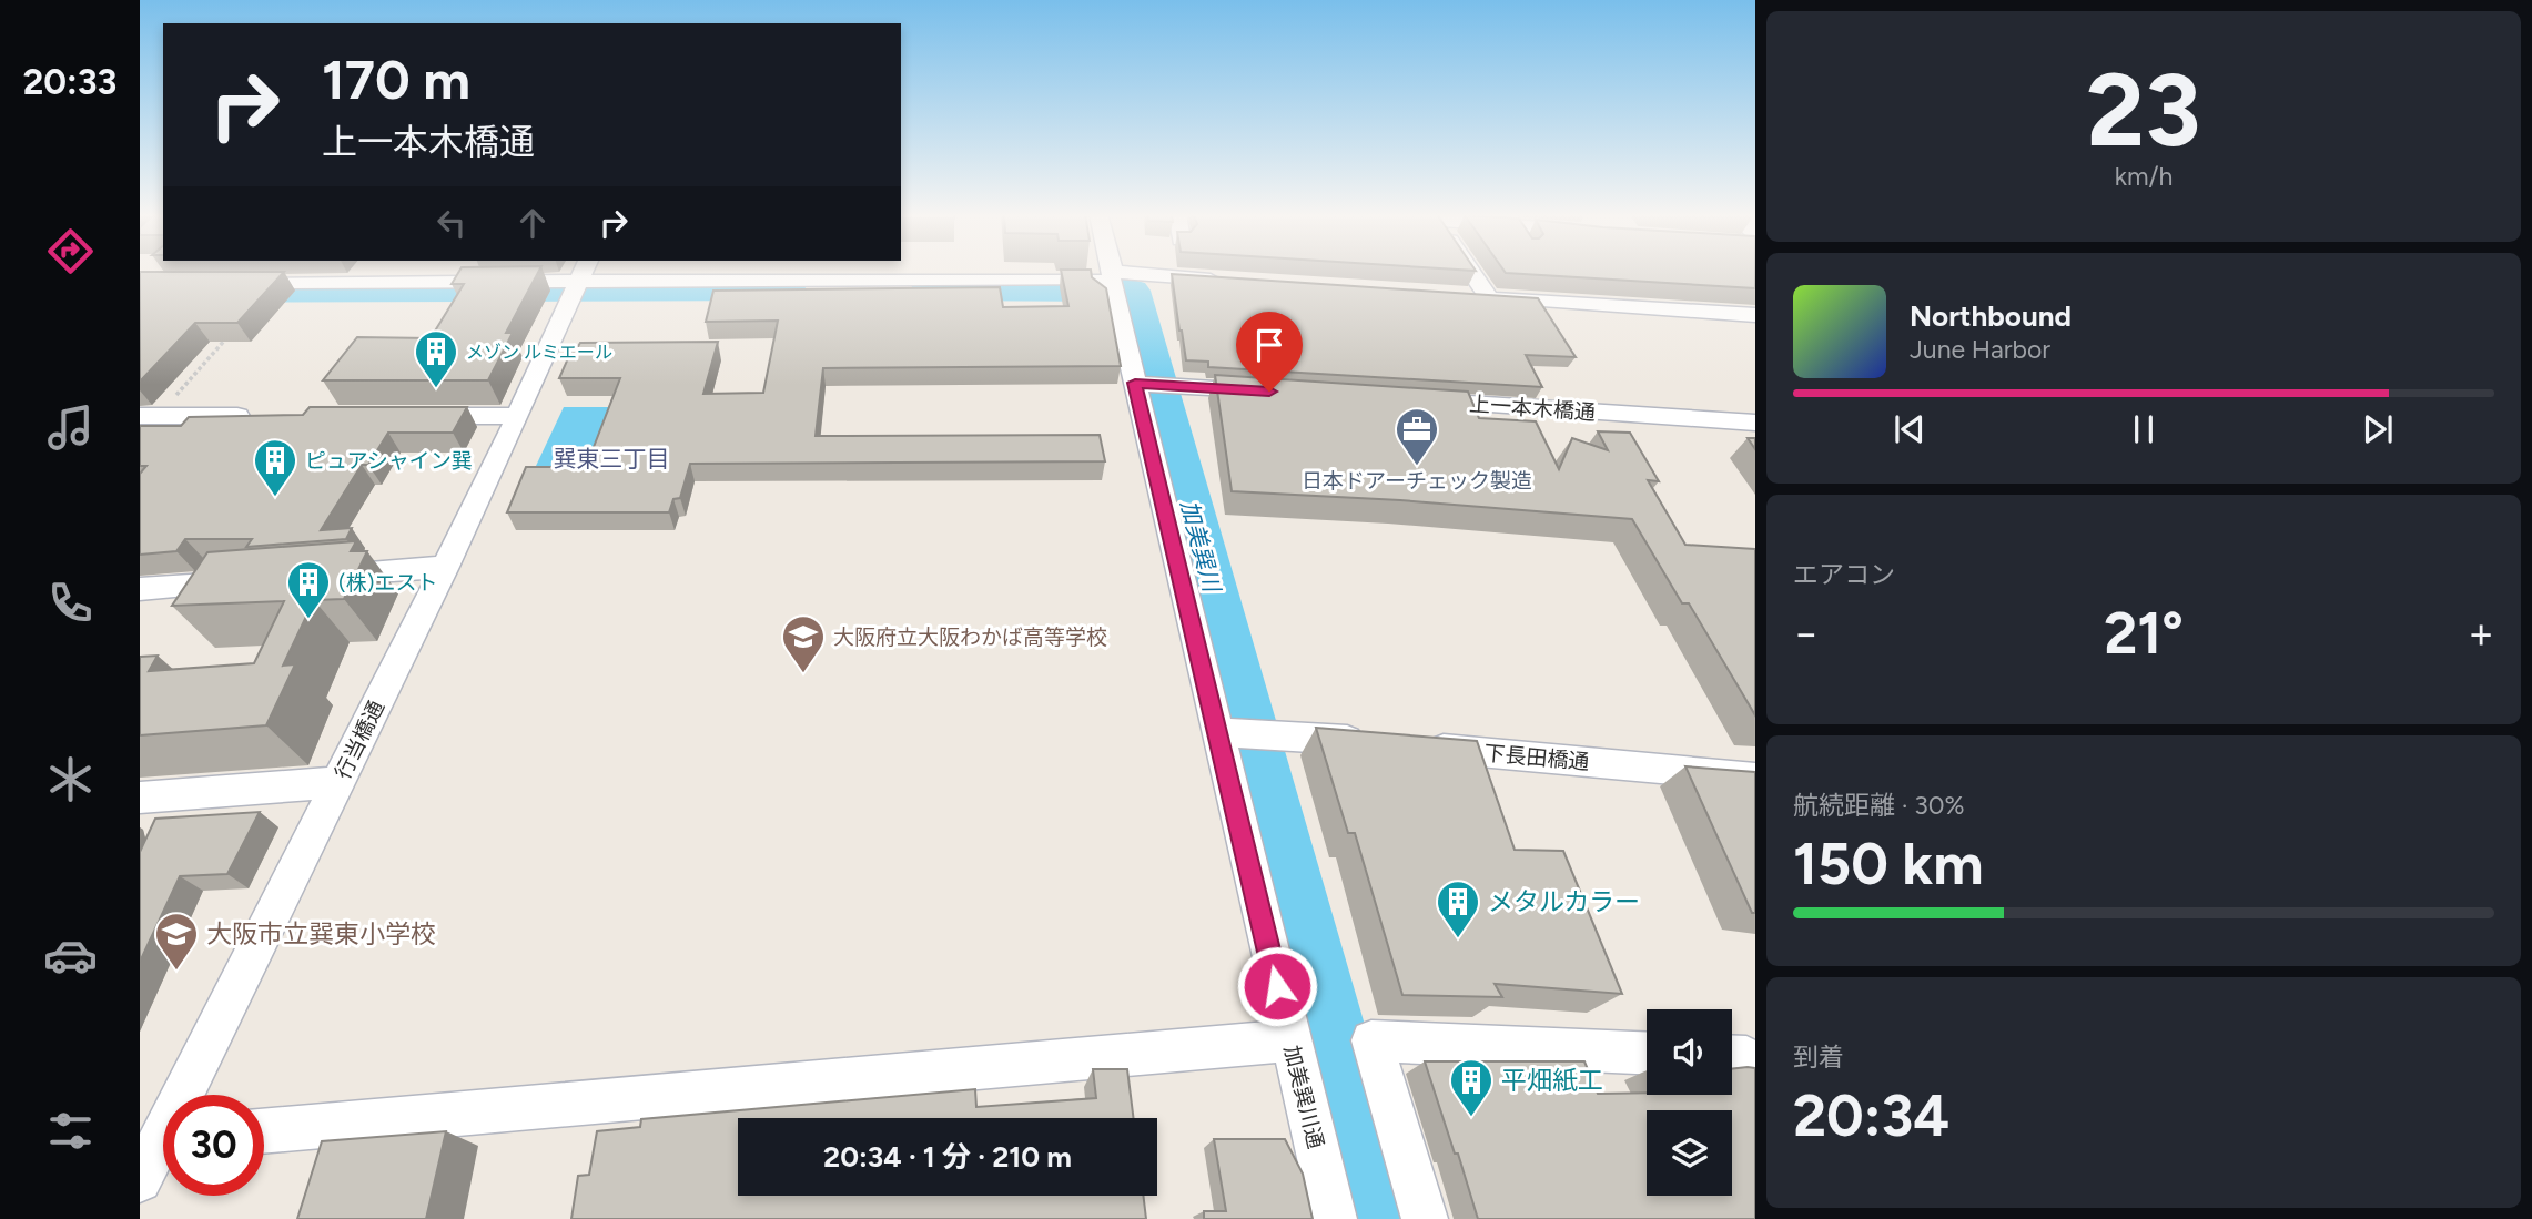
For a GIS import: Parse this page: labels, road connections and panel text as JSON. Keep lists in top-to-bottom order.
{
  "streets": {
    "street": [
      "上一本木橋通",
      "行当橋通",
      "下長田橋通",
      "加美巽川通"
    ]
  },
  "districts": ["巽東三丁目"],
  "water": ["加美巽川"],
  "places": {
    "building": [
      "メゾン ルミエール",
      "ピュアシャイン巽",
      "(株)エスト",
      "メタルカラー",
      "平畑紙工"
    ],
    "office": ["日本ドアーチェック製造"],
    "school or university": ["大阪府立大阪わかば高等学校", "大阪市立巽東小学校"]
  },
  "page": {
    "tabs": "20:33",
    "tile": [
      ["23", "km/h"],
      "エアコン",
      ["航続距離 · 30%", "150 km"],
      ["到着", "20:34"]
    ],
    "turn": ["170 m", "上一本木橋通"],
    "song": ["Northbound", "June Harbor"],
    "heat": ["−", "21°", "+"],
    "limit": "30",
    "trip": "20:34 · 1 分 · 210 m"
  }
}
